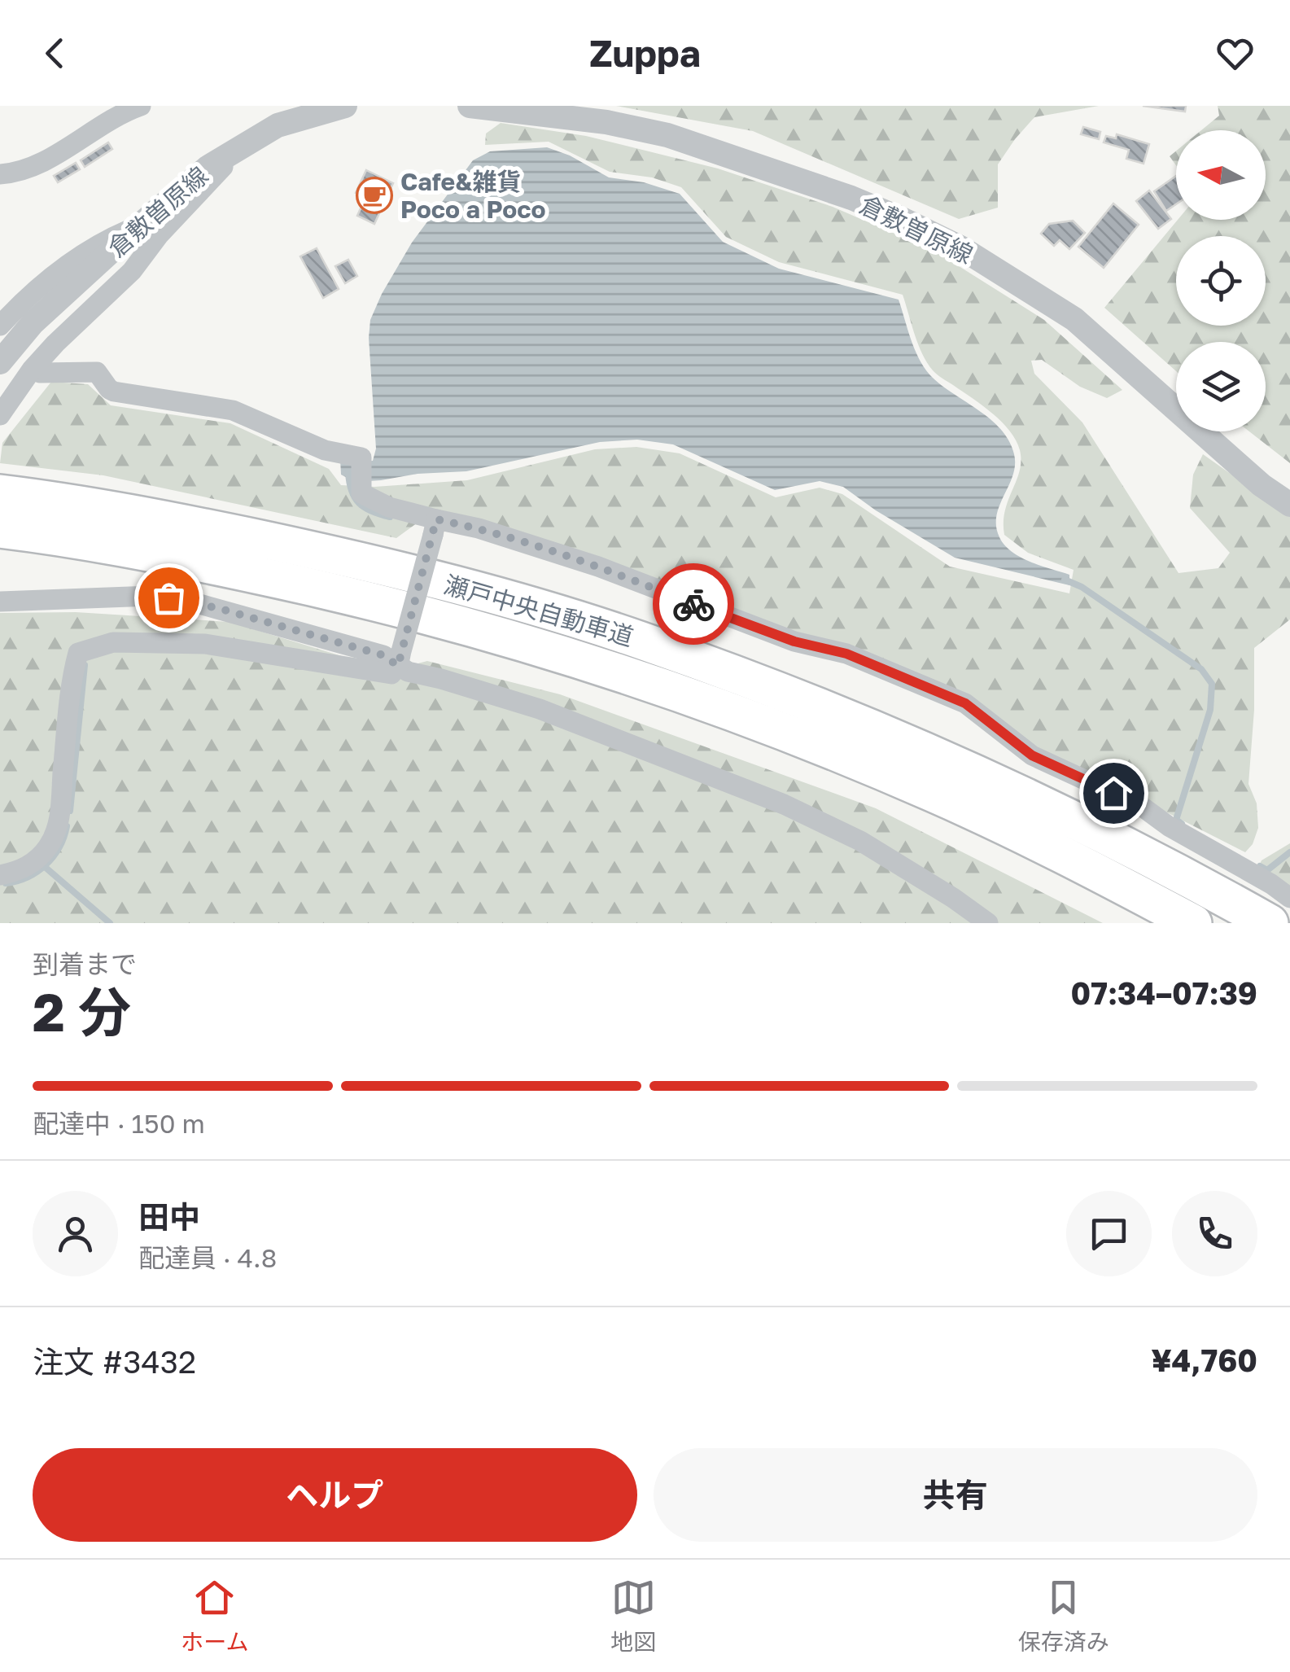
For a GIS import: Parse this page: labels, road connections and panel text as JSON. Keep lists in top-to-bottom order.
{
  "streets": {
    "highway": ["瀬戸中央自動車道"],
    "street": ["倉敷曽原線"]
  },
  "places": {
    "cafe": ["Cafe&雑貨 Poco a Poco"]
  },
  "north": "left",
  "page": {
    "header": "Zuppa",
    "heading": ["2 分", "到着まで", "07:34–07:39"],
    "panel": [
      "田中",
      "配達員 · 4.8",
      "注文 #3432",
      "¥4,760"
    ],
    "bar": "配達中 · 150 m",
    "buttons": ["ヘルプ", "共有"],
    "tabs": ["ホーム", "地図", "保存済み"]
  }
}
